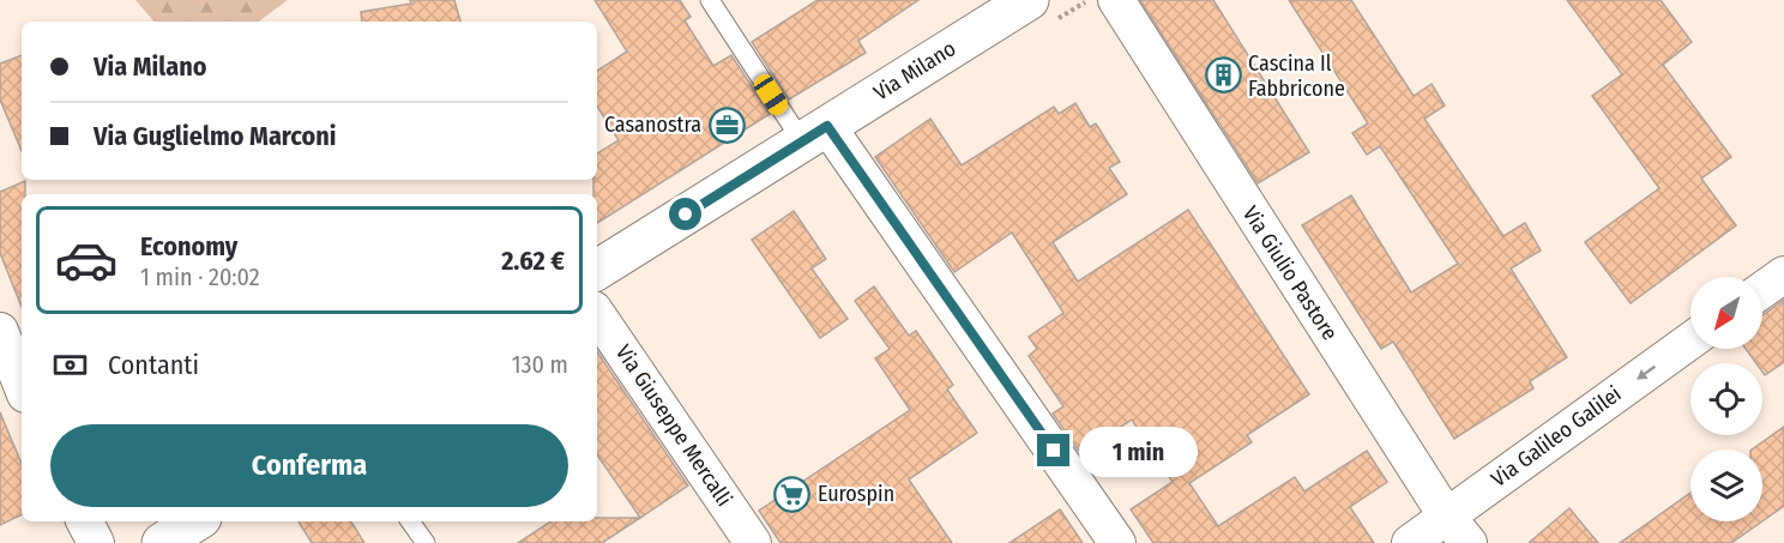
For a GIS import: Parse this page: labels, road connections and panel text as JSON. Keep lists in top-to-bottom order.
{
  "streets": {
    "street": [
      "Via Milano",
      "Via Giulio Pastore",
      "Via Giuseppe Mercalli",
      "Via Galileo Galilei"
    ]
  },
  "crossings": [
    ["Via Giulio Pastore", "Via Galileo Galilei"]
  ],
  "one_way": ["Via Galileo Galilei"],
  "places": {
    "building": ["Cascina Il Fabbricone"],
    "office": ["Casanostra"],
    "supermarket": ["Eurospin"]
  },
  "north": "bottom left",
  "page": {
    "banner": ["Via Milano", "Via Guglielmo Marconi"],
    "list": [
      {
        "name": "Economy",
        "note": "1 min · 20:02",
        "value": "2.62 €"
      }
    ],
    "pay": ["Contanti", "130 m"],
    "buttons": "Conferma",
    "bubble": "1 min"
  }
}
